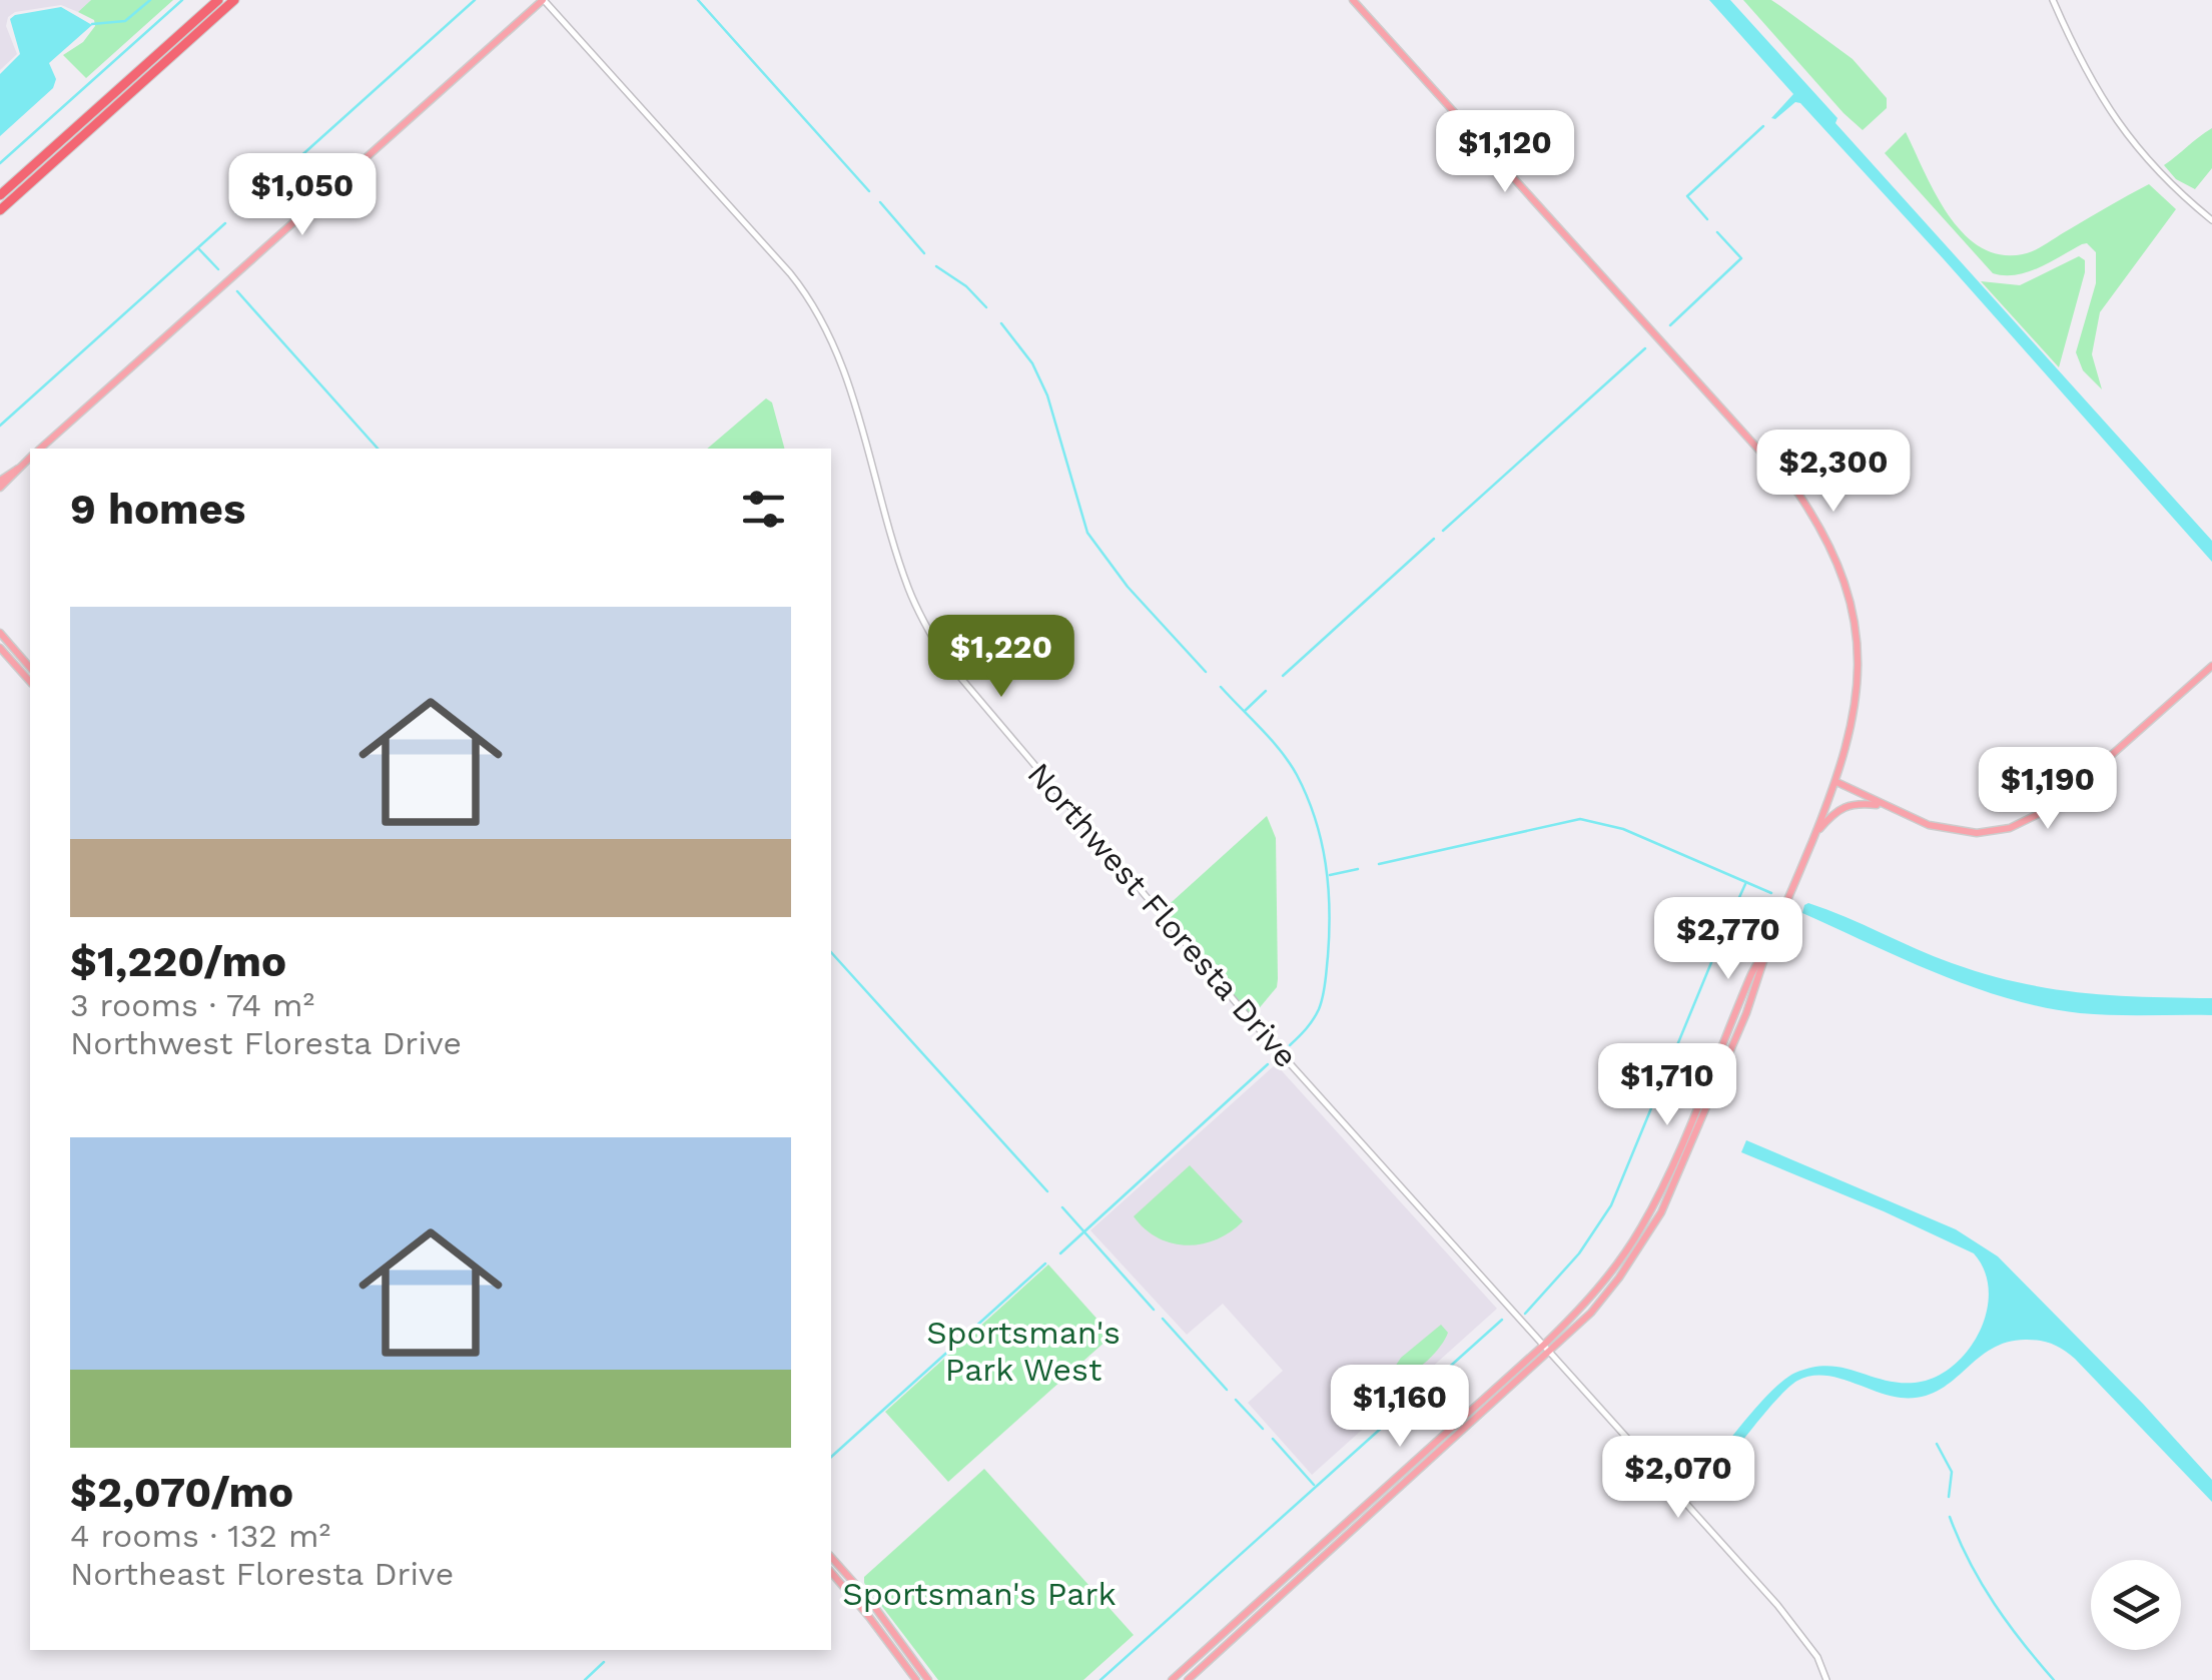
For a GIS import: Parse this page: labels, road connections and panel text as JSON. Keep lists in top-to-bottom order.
{
  "streets": {
    "street": ["Northwest Floresta Drive"]
  },
  "parks": ["Sportsman's Park West", "Sportsman's Park"],
  "page": {
    "price": [
      "$1,120",
      "$1,050",
      "$2,300",
      "$1,220",
      "$1,190",
      "$2,770",
      "$1,710",
      "$1,160",
      "$2,070"
    ],
    "heading": "9 homes",
    "list": [
      {
        "name": "$1,220/mo",
        "note": "3 rooms · 74 m² · Northwest Floresta Drive"
      },
      {
        "name": "$2,070/mo",
        "note": "4 rooms · 132 m² · Northeast Floresta Drive"
      }
    ]
  }
}
